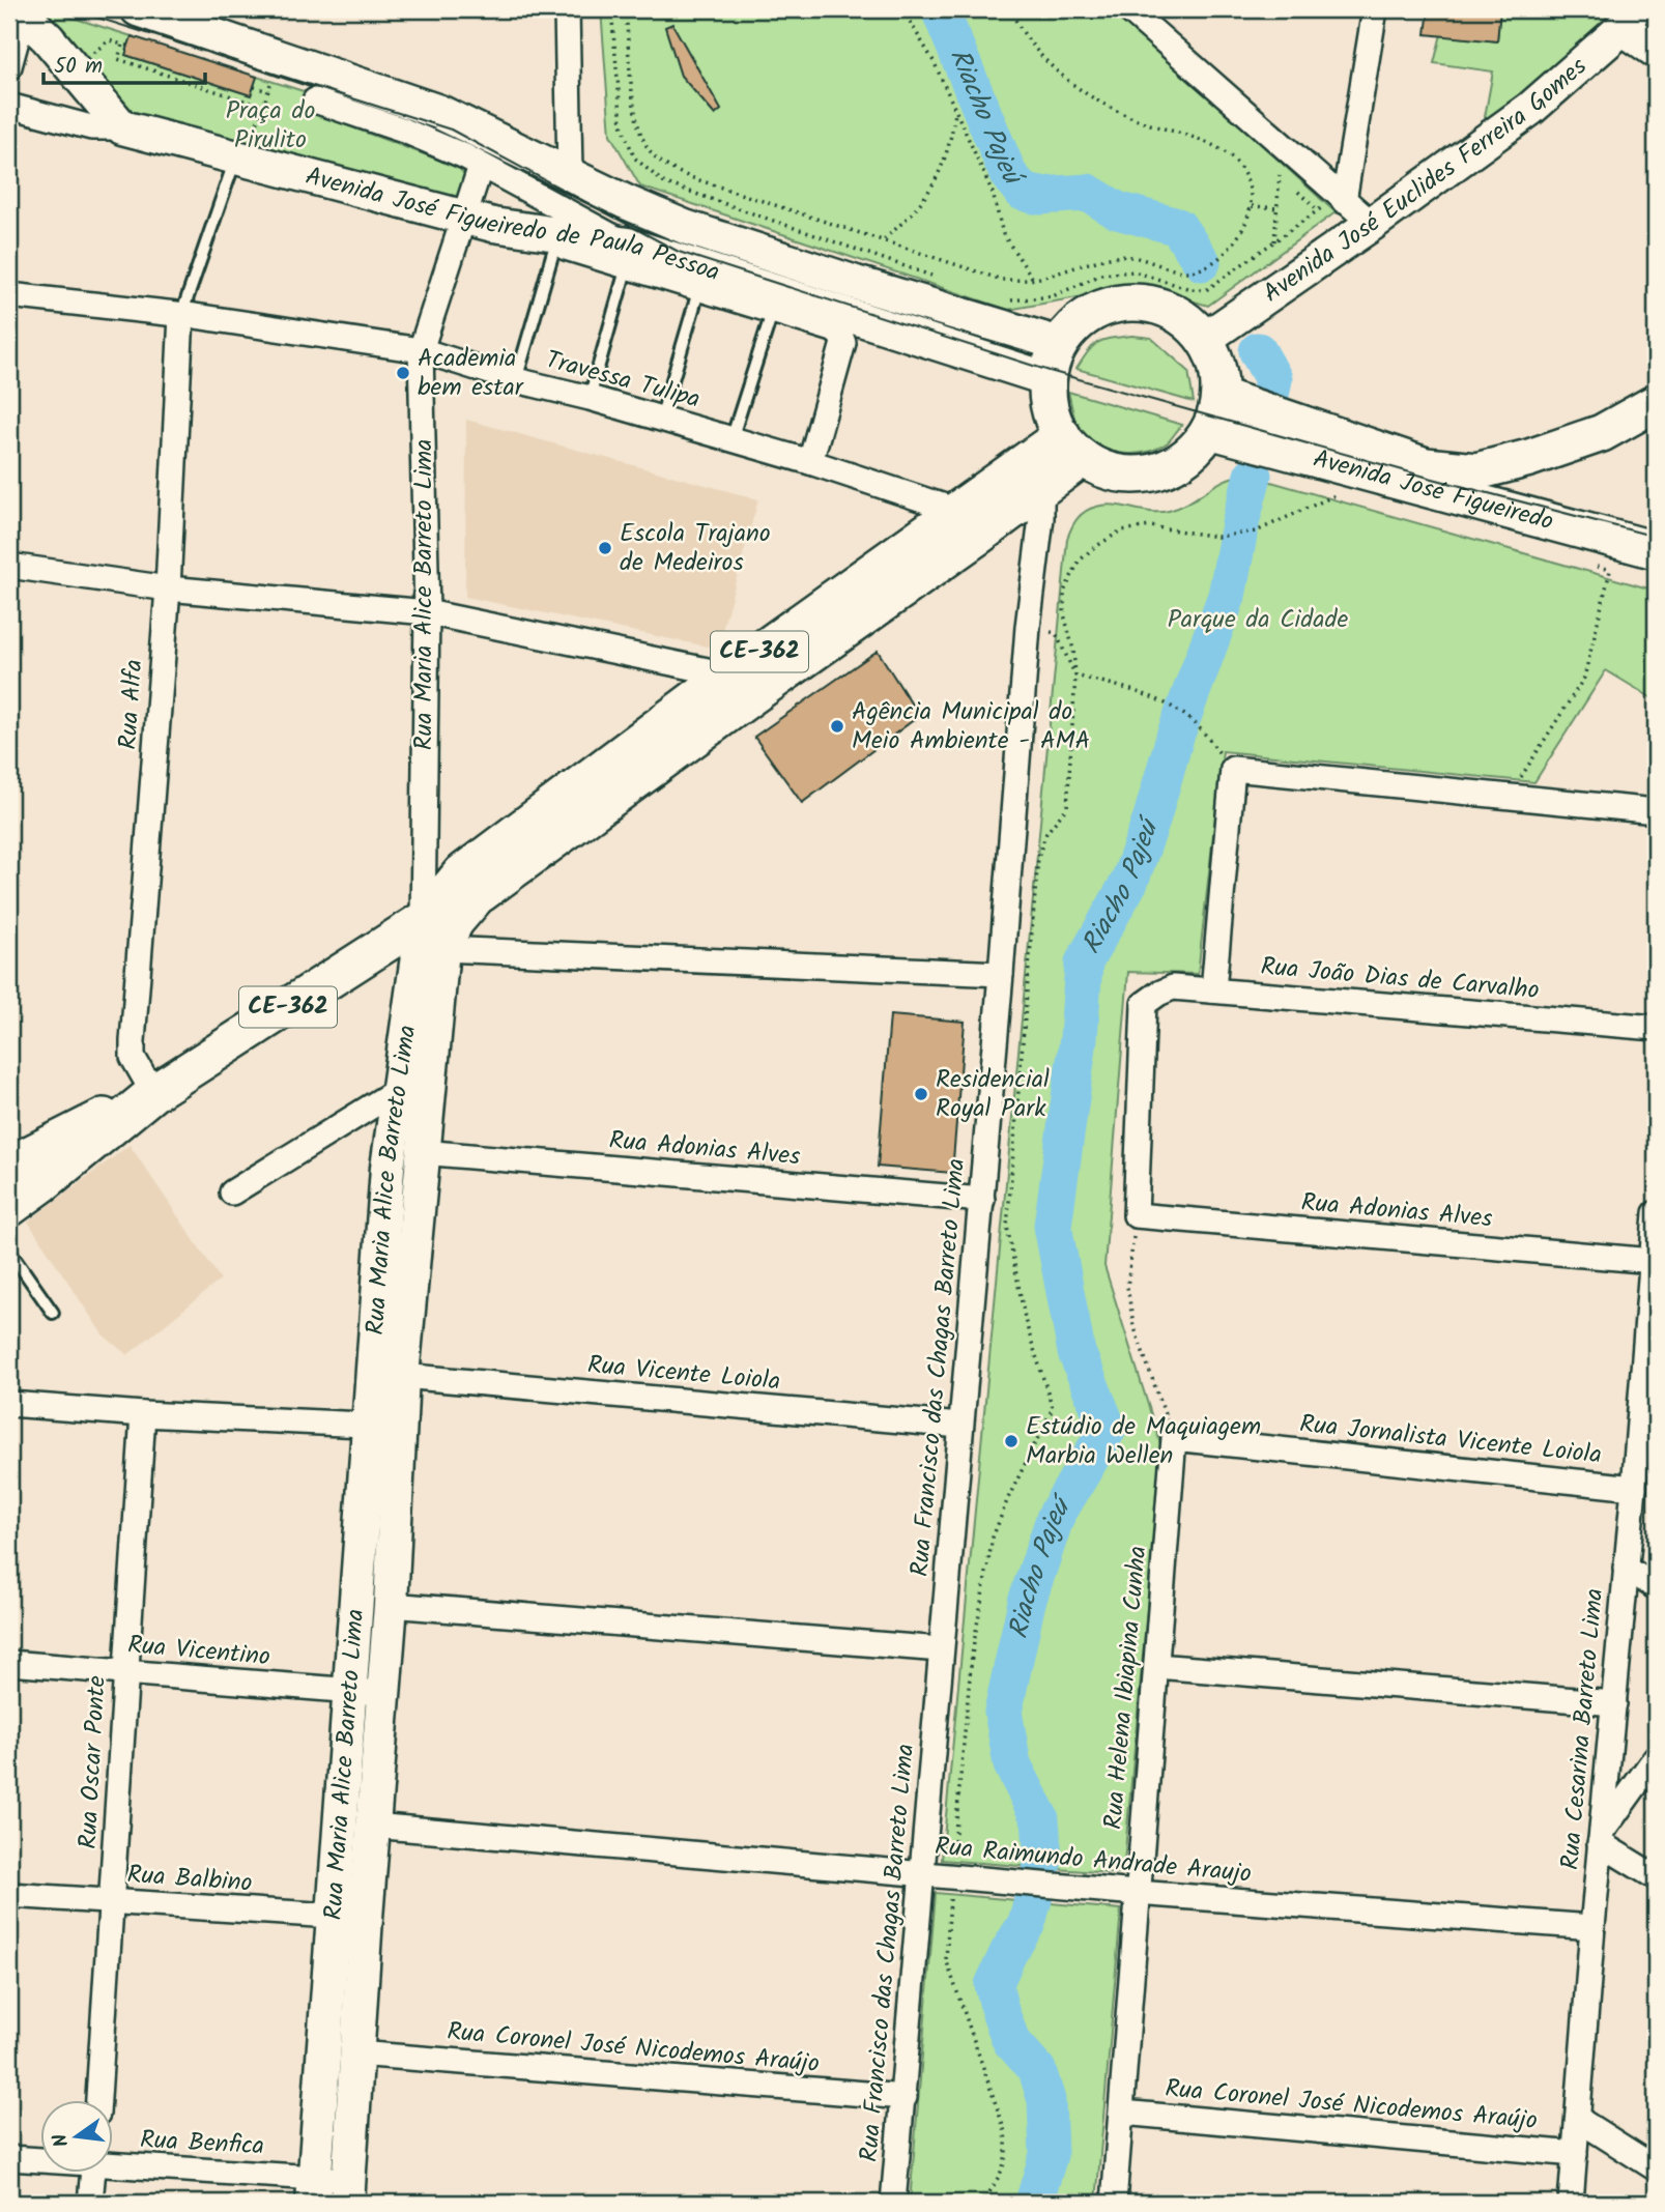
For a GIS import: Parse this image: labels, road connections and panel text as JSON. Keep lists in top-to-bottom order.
{
  "streets": {
    "main road": ["Avenida José Figueiredo", "CE-362"],
    "street": [
      "Avenida José Euclides Ferreira Gomes",
      "Avenida José Figueiredo de Paula Pessoa",
      "Travessa Tulipa",
      "Rua Maria Alice Barreto Lima",
      "Rua Alfa",
      "Rua João Dias de Carvalho",
      "Rua Adonias Alves",
      "Rua Francisco das Chagas Barreto Lima",
      "Rua Vicente Loiola",
      "Rua Jornalista Vicente Loiola",
      "Rua Vicentino",
      "Rua Helena Ibiapina Cunha",
      "Rua Cesarina Barreto Lima",
      "Rua Oscar Ponte",
      "Rua Raimundo Andrade Araujo",
      "Rua Balbino",
      "Rua Coronel José Nicodemos Araújo",
      "Rua Benfica"
    ]
  },
  "crossings": [
    ["Avenida José Euclides Ferreira Gomes", "Avenida José Figueiredo de Paula Pessoa"],
    ["Avenida José Euclides Ferreira Gomes", "Avenida José Figueiredo"],
    ["Avenida José Euclides Ferreira Gomes", "CE-362"],
    ["Avenida José Figueiredo de Paula Pessoa", "Avenida José Figueiredo"],
    ["Avenida José Figueiredo de Paula Pessoa", "Rua Maria Alice Barreto Lima"],
    ["Avenida José Figueiredo de Paula Pessoa", "CE-362"],
    ["Travessa Tulipa", "Rua Maria Alice Barreto Lima"],
    ["Travessa Tulipa", "CE-362"],
    ["Travessa Tulipa", "Rua Alfa"],
    ["Avenida José Figueiredo", "CE-362"],
    ["Rua Maria Alice Barreto Lima", "CE-362"],
    ["Rua Maria Alice Barreto Lima", "Rua Adonias Alves"],
    ["Rua Maria Alice Barreto Lima", "Rua Vicente Loiola"],
    ["Rua Maria Alice Barreto Lima", "Rua Vicentino"],
    ["Rua Maria Alice Barreto Lima", "Rua Raimundo Andrade Araujo"],
    ["Rua Maria Alice Barreto Lima", "Rua Balbino"],
    ["Rua Maria Alice Barreto Lima", "Rua Coronel José Nicodemos Araújo"],
    ["Rua Maria Alice Barreto Lima", "Rua Benfica"],
    ["CE-362", "Rua Alfa"],
    ["CE-362", "Rua Francisco das Chagas Barreto Lima"],
    ["Rua João Dias de Carvalho", "Rua Adonias Alves"],
    ["Rua Adonias Alves", "Rua Francisco das Chagas Barreto Lima"],
    ["Rua Adonias Alves", "Rua Cesarina Barreto Lima"],
    ["Rua Francisco das Chagas Barreto Lima", "Rua Vicente Loiola"],
    ["Rua Francisco das Chagas Barreto Lima", "Rua Raimundo Andrade Araujo"],
    ["Rua Francisco das Chagas Barreto Lima", "Rua Coronel José Nicodemos Araújo"],
    ["Rua Jornalista Vicente Loiola", "Rua Helena Ibiapina Cunha"],
    ["Rua Jornalista Vicente Loiola", "Rua Cesarina Barreto Lima"],
    ["Rua Vicentino", "Rua Oscar Ponte"],
    ["Rua Helena Ibiapina Cunha", "Rua Raimundo Andrade Araujo"],
    ["Rua Helena Ibiapina Cunha", "Rua Coronel José Nicodemos Araújo"],
    ["Rua Cesarina Barreto Lima", "Rua Raimundo Andrade Araujo"],
    ["Rua Cesarina Barreto Lima", "Rua Coronel José Nicodemos Araújo"],
    ["Rua Oscar Ponte", "Rua Balbino"]
  ],
  "water": ["Riacho Pajeú"],
  "parks": ["Praça do Pirulito", "Parque da Cidade"],
  "places": [
    "Academia bem estar",
    "Escola Trajano de Medeiros",
    "Agência Municipal do Meio Ambiente - AMA",
    "Residencial Royal Park",
    "Estúdio de Maquiagem Marbia Wellen"
  ],
  "scale_bar": "50 m",
  "north": "left"
}
